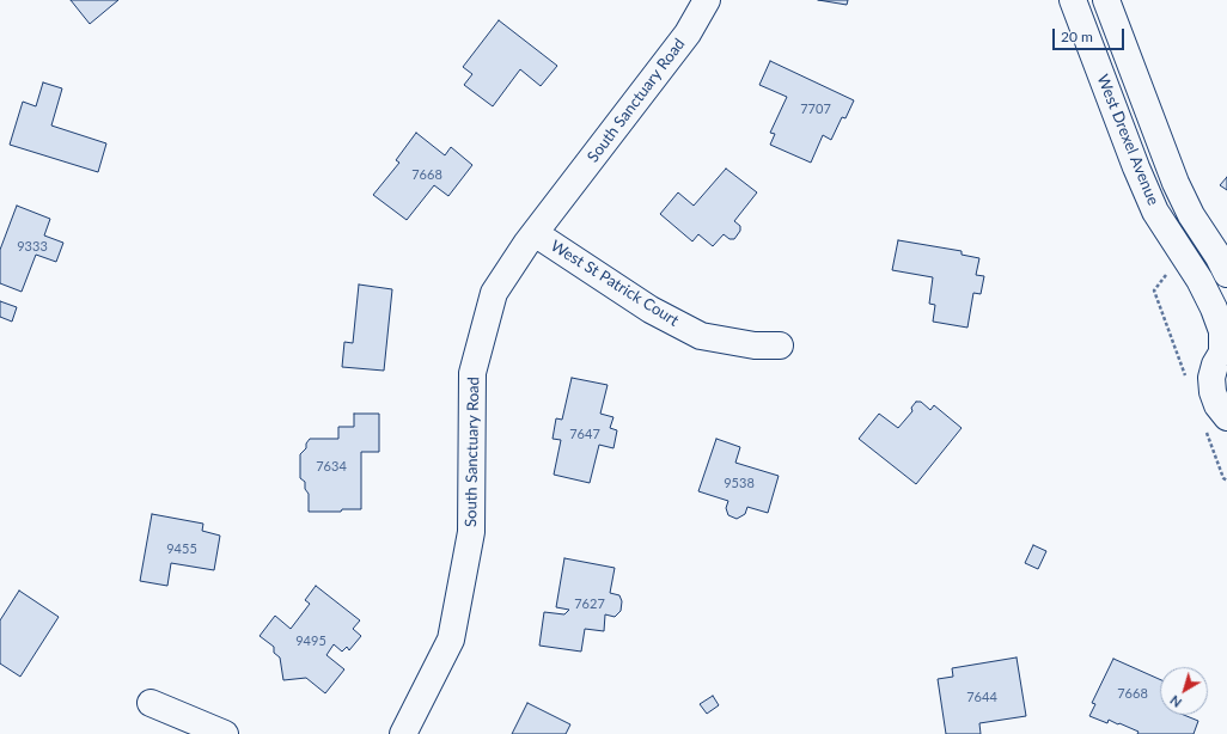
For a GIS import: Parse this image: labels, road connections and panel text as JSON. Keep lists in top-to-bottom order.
{
  "streets": {
    "street": ["South Sanctuary Road", "West Drexel Avenue", "West St Patrick Court"]
  },
  "crossings": [
    ["South Sanctuary Road", "West St Patrick Court"]
  ],
  "house_numbers": [
    "7707",
    "7668",
    "9333",
    "7647",
    "7634",
    "9538",
    "9455",
    "7627",
    "9495",
    "7668",
    "7644"
  ],
  "scale_bar": "20 m",
  "north": "bottom left"
}
